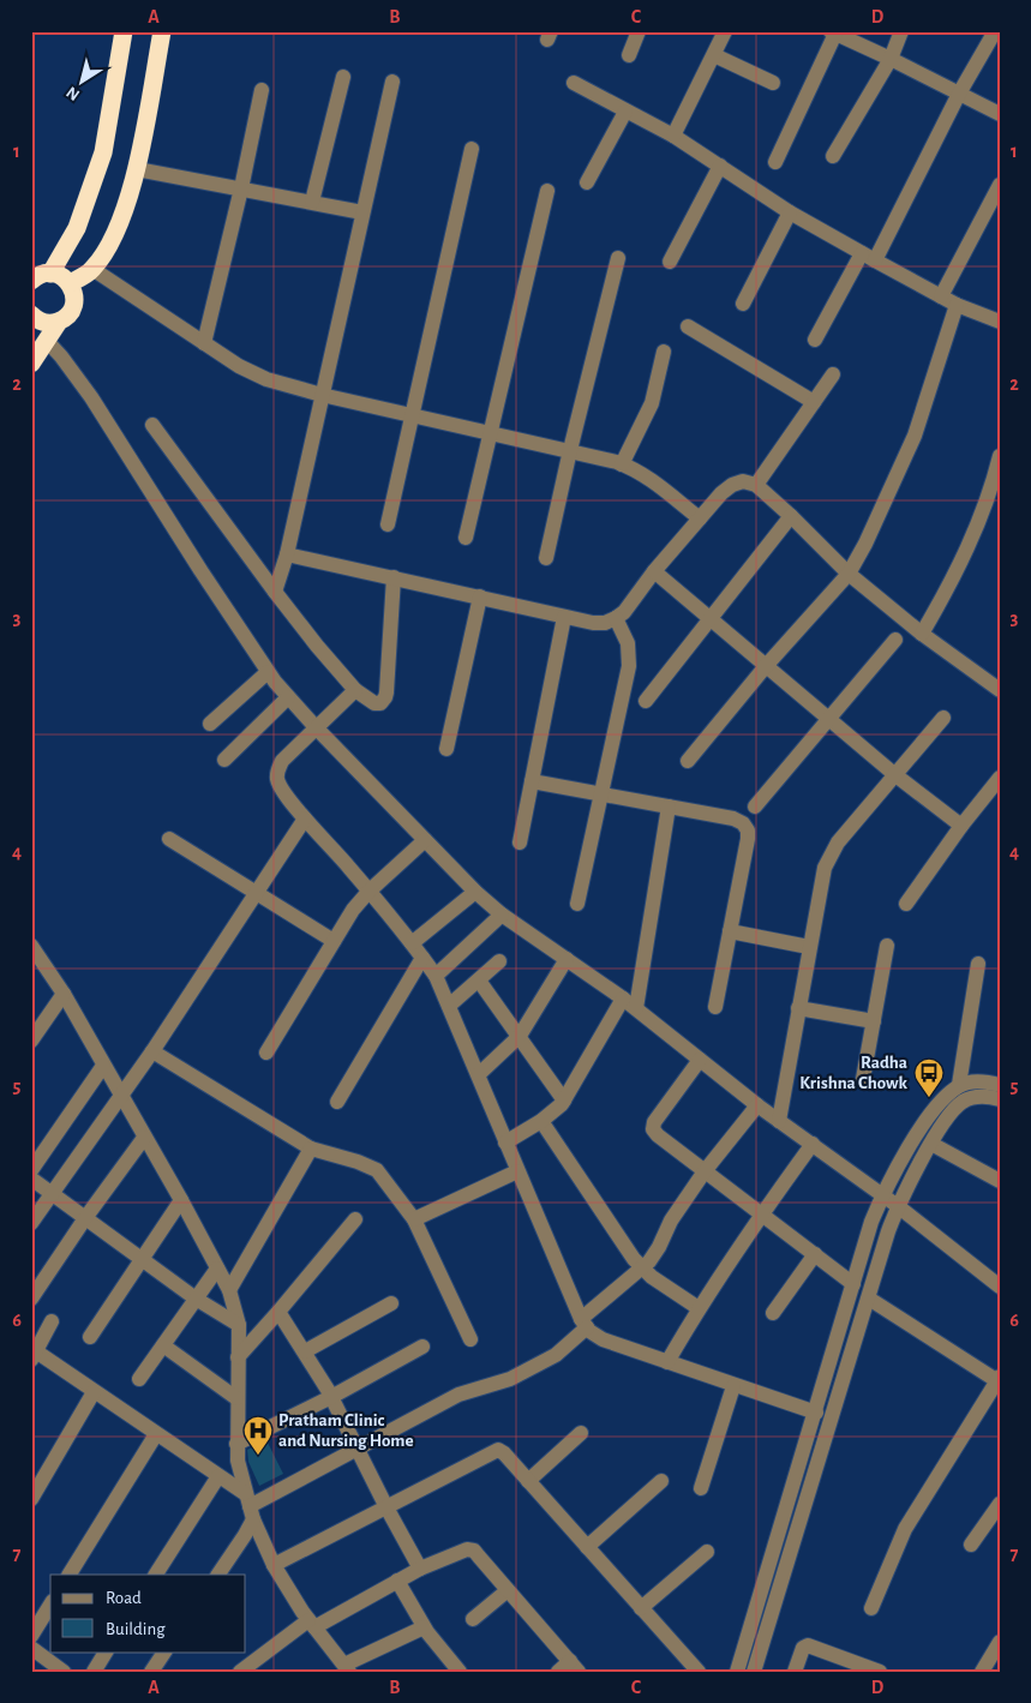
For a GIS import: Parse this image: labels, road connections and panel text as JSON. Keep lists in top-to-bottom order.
{
  "places": {
    "bus stop": ["Radha Krishna Chowk"],
    "hospital": ["Pratham Clinic and Nursing Home"]
  },
  "legend": ["Road", "Building"],
  "north": "bottom left",
  "grid": {
    "columns": [
      "A",
      "B",
      "C",
      "D"
    ],
    "rows": [
      "1",
      "2",
      "3",
      "4",
      "5",
      "6",
      "7"
    ]
  }
}
